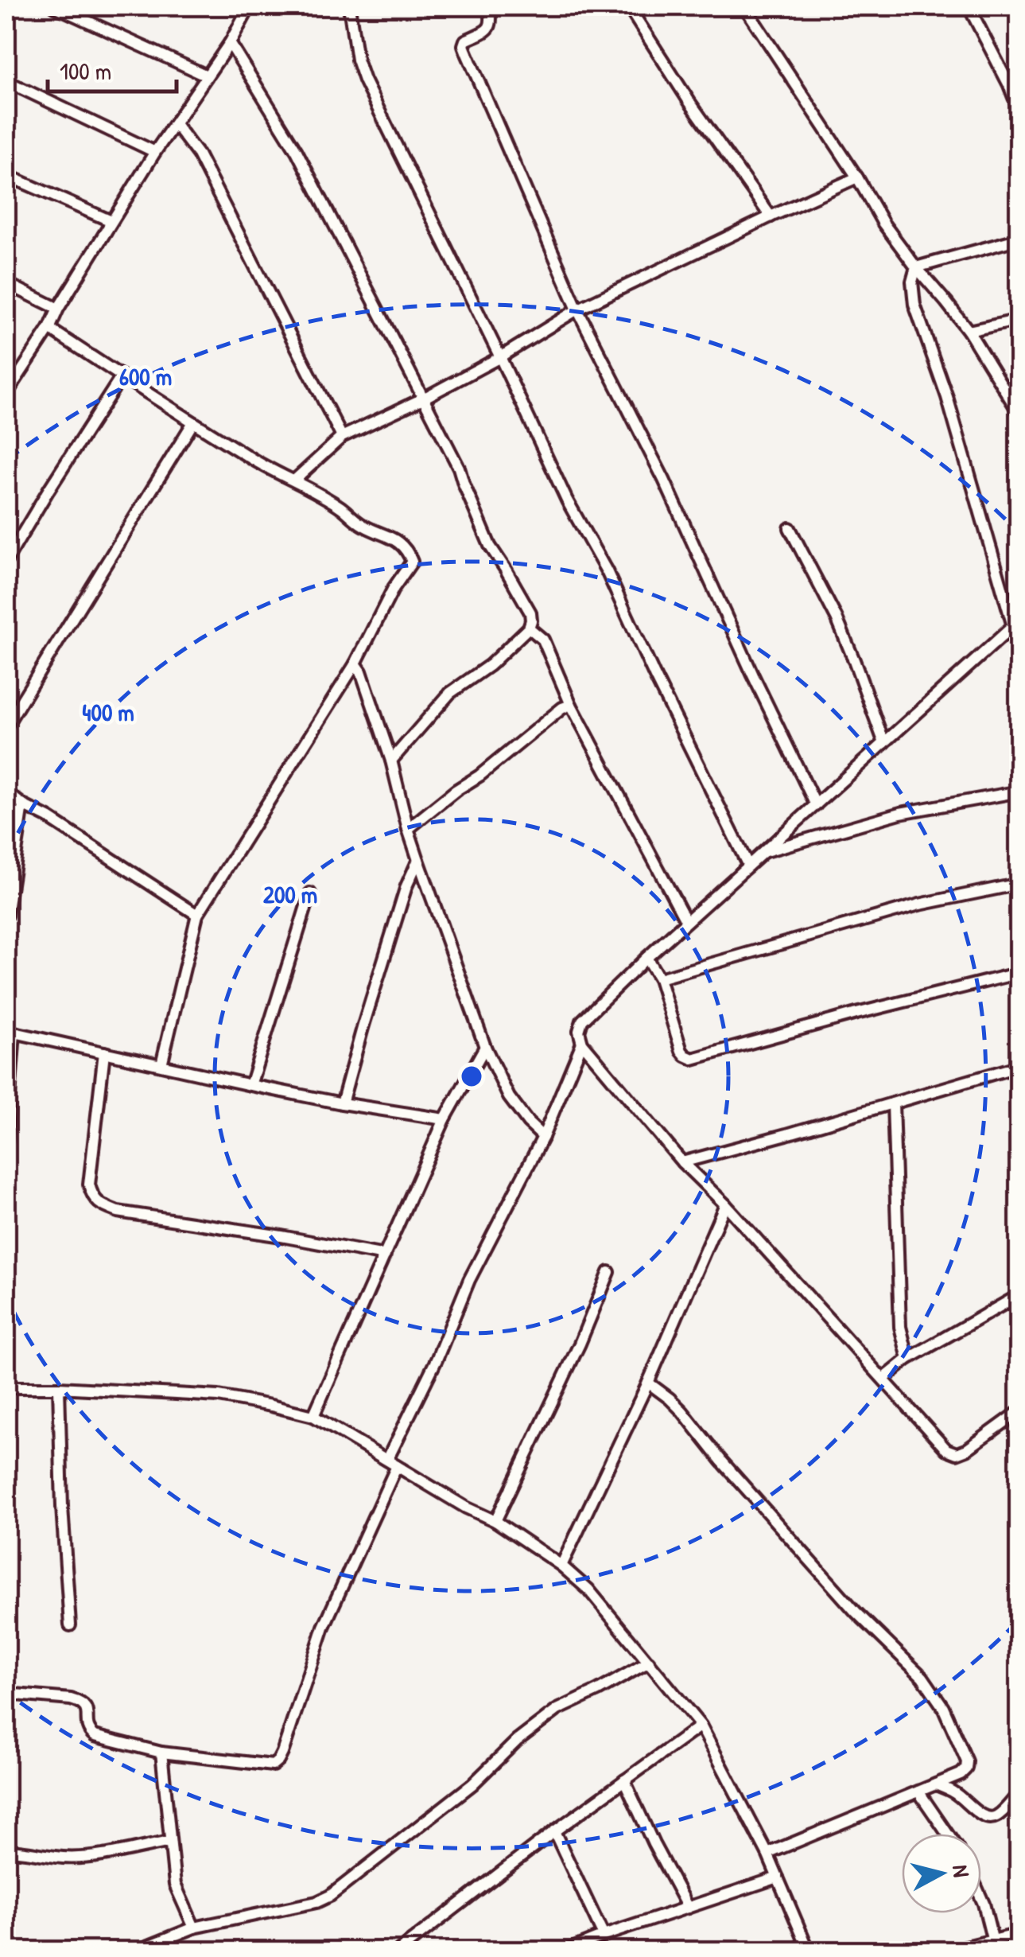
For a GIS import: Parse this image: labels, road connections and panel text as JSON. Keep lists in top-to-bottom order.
{
  "scale_bar": "100 m",
  "north": "right",
  "rings": ["600 m", "400 m", "200 m"]
}
